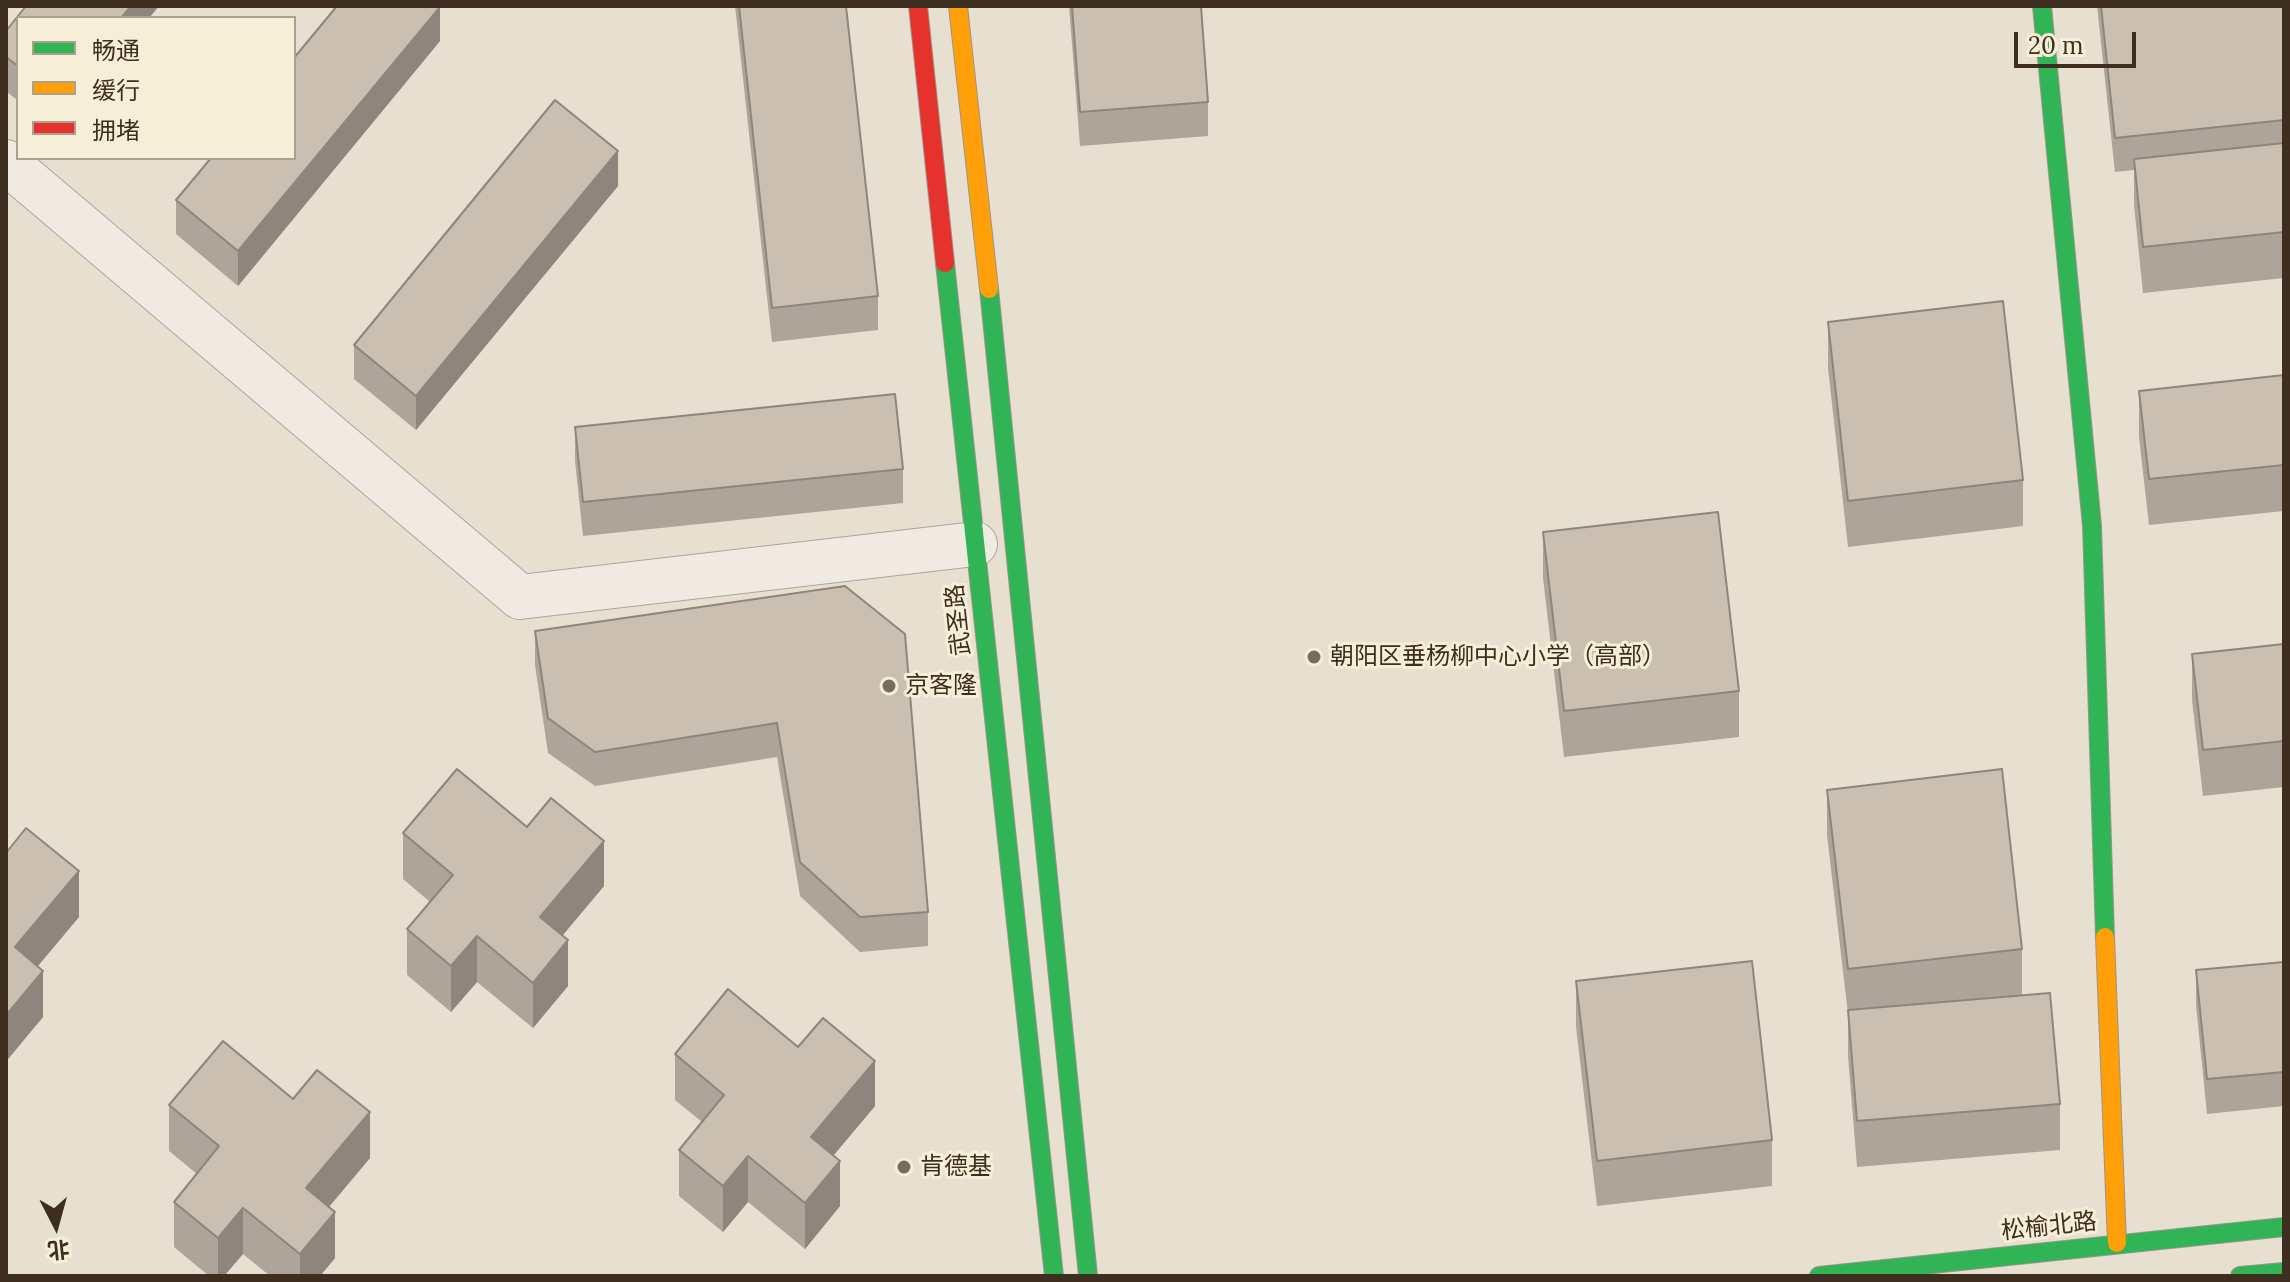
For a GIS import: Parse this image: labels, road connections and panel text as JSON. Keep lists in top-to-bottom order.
{
  "streets": {
    "street": ["武圣路", "松榆北路"]
  },
  "places": ["朝阳区垂杨柳中心小学（高部）", "京客隆", "肯德基"],
  "legend": ["畅通", "缓行", "拥堵"],
  "scale_bar": "20 m",
  "north": "bottom"
}
